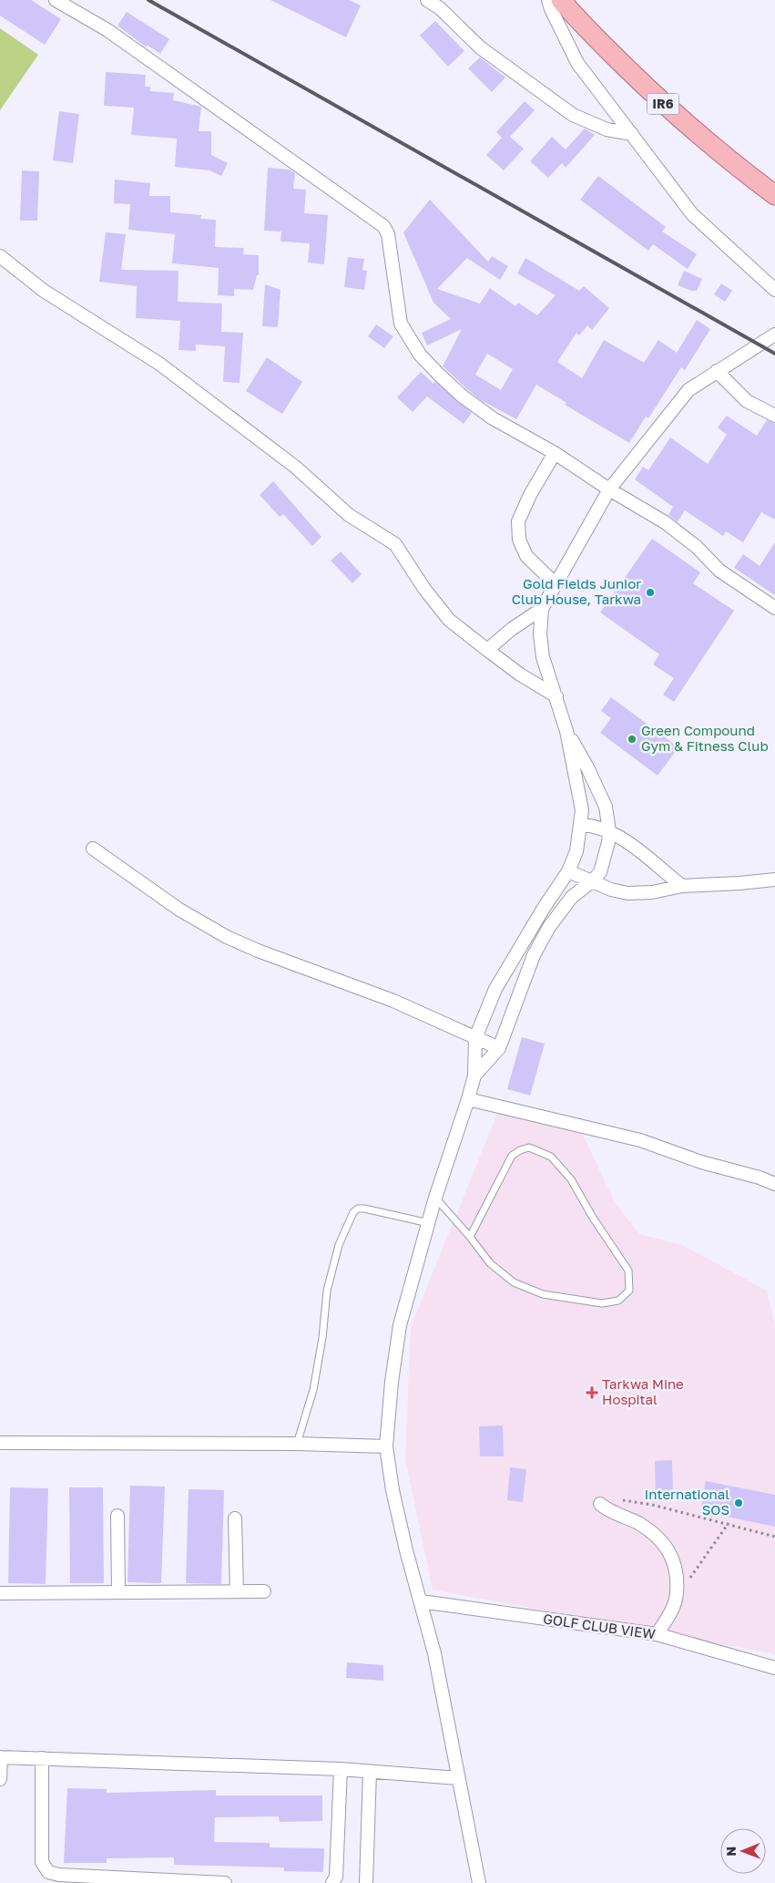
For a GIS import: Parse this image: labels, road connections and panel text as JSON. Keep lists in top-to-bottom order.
{
  "streets": {
    "main road": ["IR6"],
    "street": ["GOLF CLUB VIEW"]
  },
  "places": {
    "other": ["Gold Fields Junior Club House, Tarkwa", "Green Compound Gym & Fitness Club", "International SOS"],
    "health": ["Tarkwa Mine Hospital"]
  },
  "north": "left"
}
